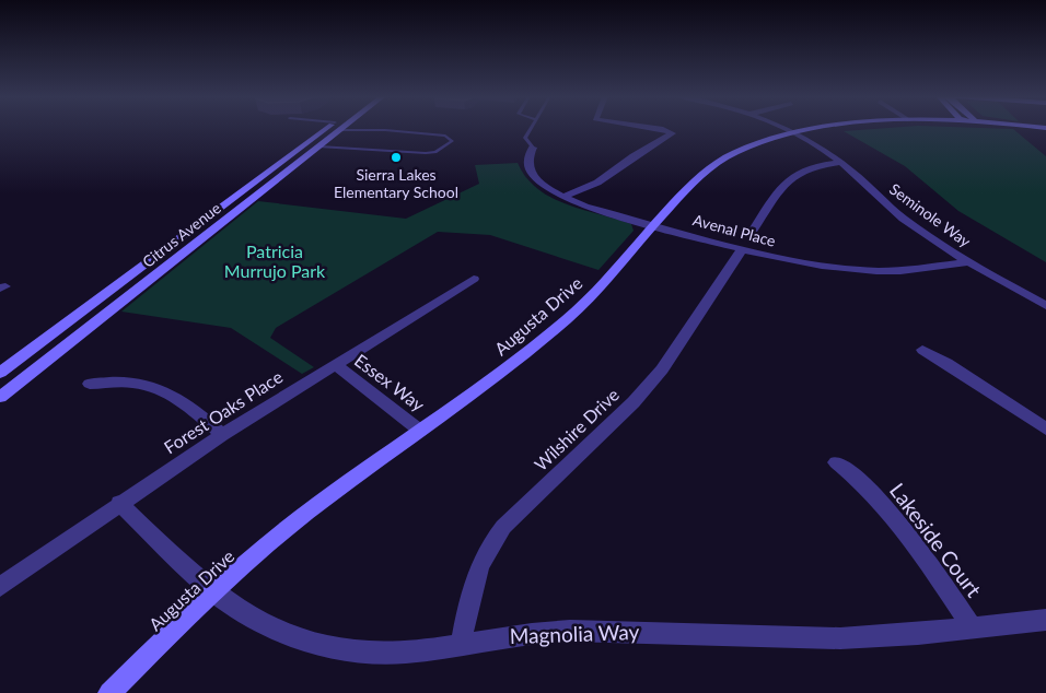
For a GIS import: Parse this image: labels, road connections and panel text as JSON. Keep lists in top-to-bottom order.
{
  "streets": {
    "main road": ["Citrus Avenue", "Augusta Drive"],
    "street": [
      "Seminole Way",
      "Avenal Place",
      "Essex Way",
      "Forest Oaks Place",
      "Wilshire Drive",
      "Lakeside Court",
      "Magnolia Way"
    ]
  },
  "crossings": [
    ["Seminole Way", "Avenal Place"],
    ["Seminole Way", "Augusta Drive"],
    ["Avenal Place", "Augusta Drive"],
    ["Avenal Place", "Wilshire Drive"],
    ["Augusta Drive", "Essex Way"],
    ["Augusta Drive", "Magnolia Way"],
    ["Essex Way", "Forest Oaks Place"],
    ["Forest Oaks Place", "Magnolia Way"],
    ["Wilshire Drive", "Magnolia Way"],
    ["Lakeside Court", "Magnolia Way"]
  ],
  "parks": ["Patricia Murrujo Park"],
  "places": ["Sierra Lakes Elementary School"]
}
